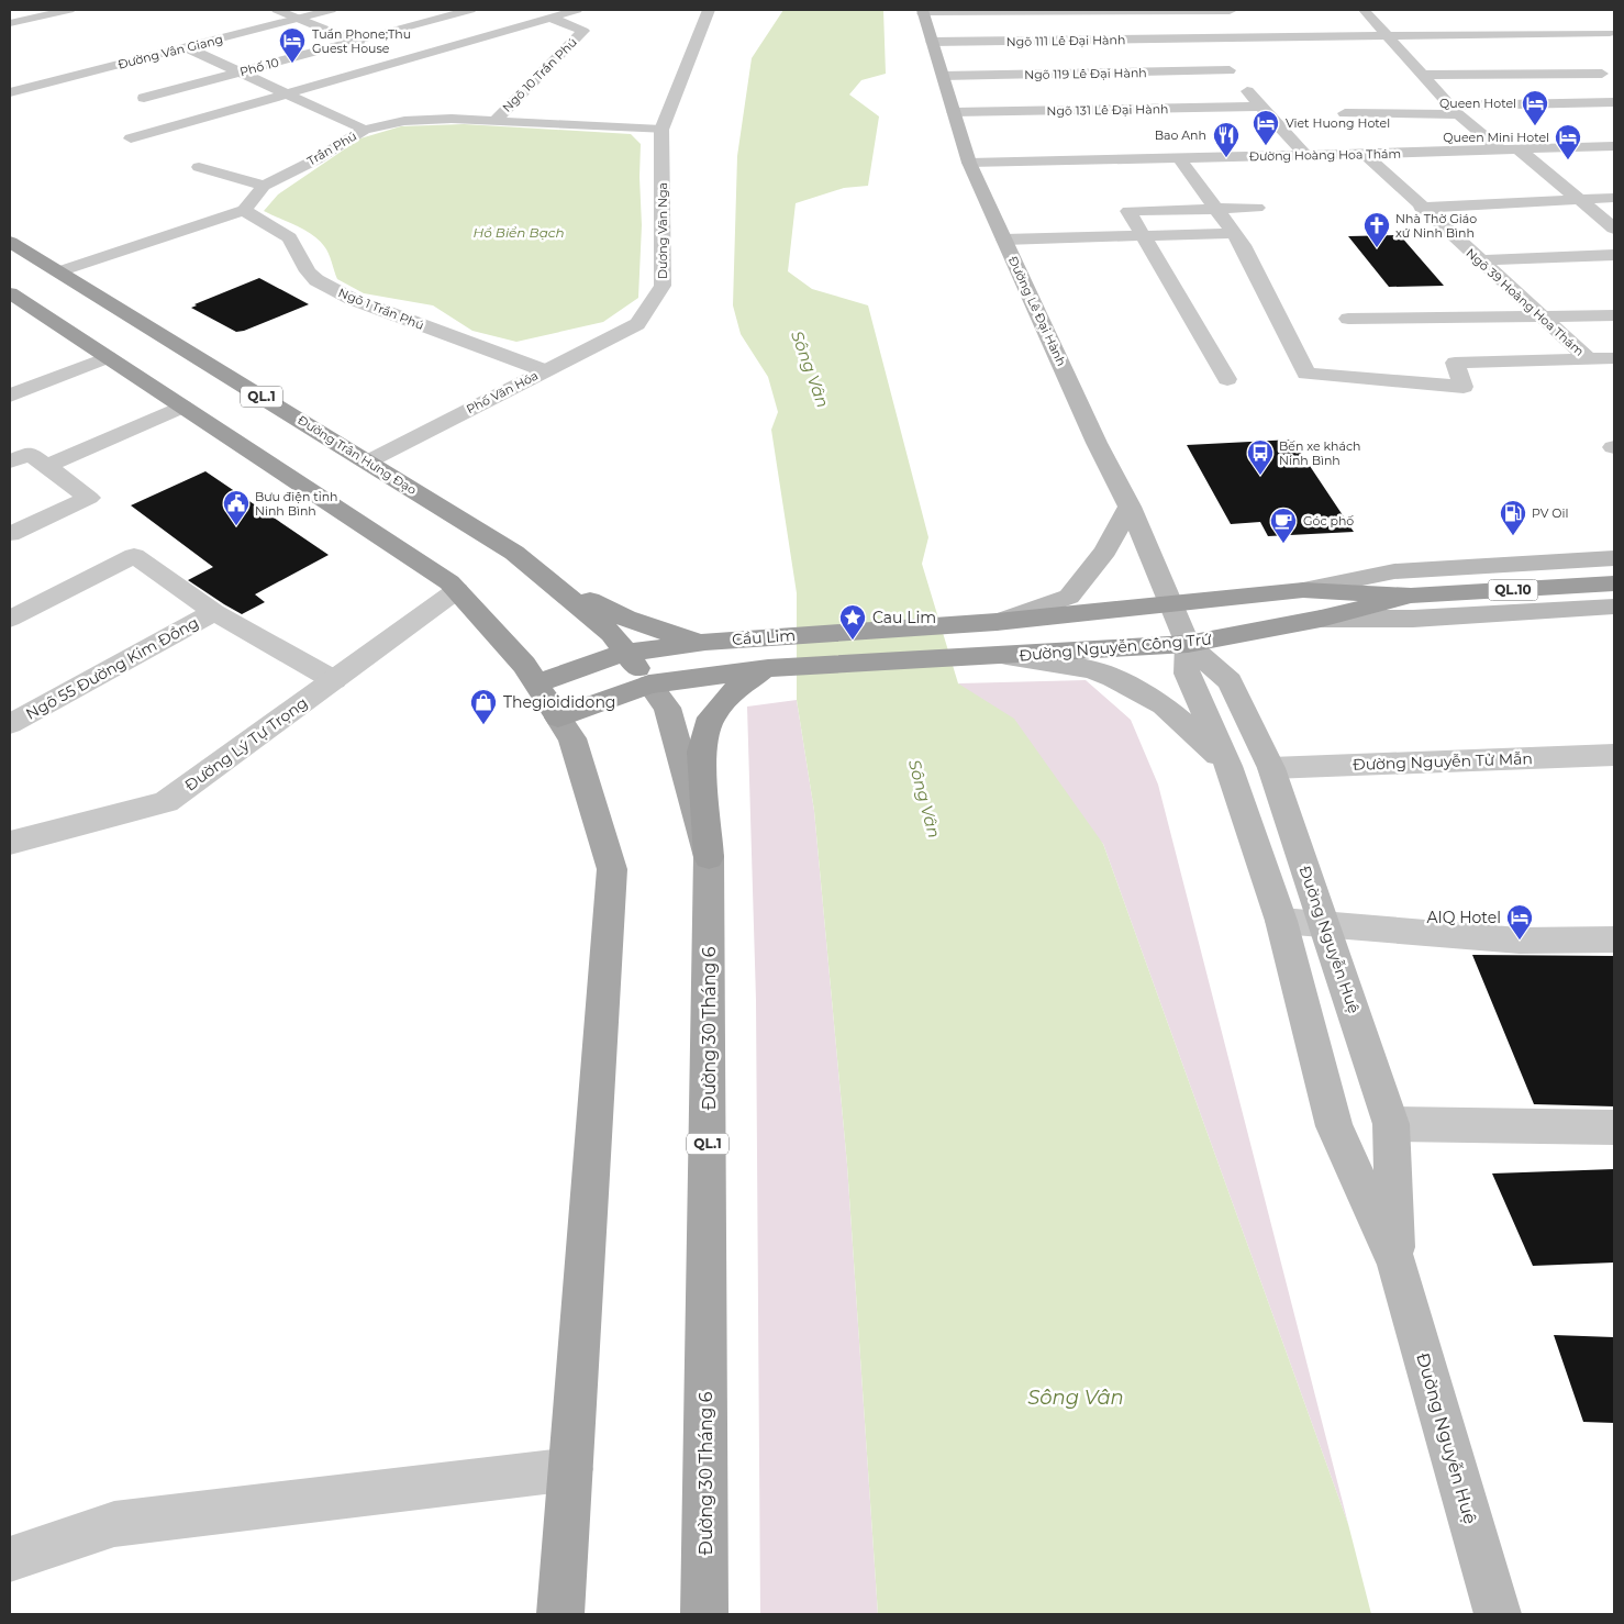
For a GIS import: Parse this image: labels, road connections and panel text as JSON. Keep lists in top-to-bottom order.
{
  "streets": {
    "highway": [
      "QL.1",
      "Đường Trân Hưng Đạo",
      "QL.10",
      "Cầu Lim",
      "Đường Nguyễn Công Trứ"
    ],
    "main road": ["Đường Lê Đại Hành", "Đuờng Nguyễn Huệ", "Đường 30 Tháng 6"],
    "street": [
      "Ngõ 111 Lê Đại Hành",
      "Đường Vân Giang",
      "Phố 10",
      "Ngõ 119 Lê Đại Hành",
      "Ngõ 10 Trần Phú",
      "Ngõ 131 Lê Đại Hành",
      "Trần Phú",
      "Đường Hoàng Hoa Thám",
      "Dương Vân Nga",
      "Ngõ 39 Hoàng Hoa Thám",
      "Ngõ 1 Trần Phú",
      "Phố Văn Hóa",
      "Ngõ 55 Đường Kim Đồng",
      "Đường Lý Tự Trọng",
      "Đường Nguyễn Tử Mẫn"
    ]
  },
  "crossings": [
    ["Ngõ 111 Lê Đại Hành", "Đường Lê Đại Hành"],
    ["Ngõ 119 Lê Đại Hành", "Đường Lê Đại Hành"],
    ["Ngõ 10 Trần Phú", "Trần Phú"],
    ["Ngõ 131 Lê Đại Hành", "Đường Lê Đại Hành"],
    ["Trần Phú", "Dương Vân Nga"],
    ["Trần Phú", "Ngõ 1 Trần Phú"],
    ["Đường Hoàng Hoa Thám", "Ngõ 39 Hoàng Hoa Thám"],
    ["Đường Hoàng Hoa Thám", "Đường Lê Đại Hành"],
    ["Dương Vân Nga", "Phố Văn Hóa"],
    ["Ngõ 1 Trần Phú", "Phố Văn Hóa"],
    ["Đường Lê Đại Hành", "Đuờng Nguyễn Huệ"],
    ["Phố Văn Hóa", "Đường Trân Hưng Đạo"],
    ["Đường Trân Hưng Đạo", "Cầu Lim"],
    ["Đường Trân Hưng Đạo", "Đường 30 Tháng 6"],
    ["QL.10", "Đường Nguyễn Công Trứ"],
    ["Cầu Lim", "Đường Nguyễn Công Trứ"],
    ["Cầu Lim", "Đường 30 Tháng 6"],
    ["Đường Nguyễn Công Trứ", "Đuờng Nguyễn Huệ"],
    ["Đường Nguyễn Tử Mẫn", "Đuờng Nguyễn Huệ"]
  ],
  "water": ["Hồ Biển Bạch", "Sông Vân"],
  "places": {
    "hotel": [
      "Tuần Phone;Thu Guest House",
      "Queen Hotel",
      "Viet Huong Hotel",
      "Queen Mini Hotel",
      "AIQ Hotel"
    ],
    "restaurant": ["Bao Anh"],
    "church": ["Nhà Thờ Giáo xứ Ninh Bình"],
    "bus stop": ["Bến xe khách Ninh Bình"],
    "public building": ["Bưu điện tỉnh Ninh Bình"],
    "fuel station": ["PV Oil"],
    "cafe": ["Góc phố"],
    "place": ["Cau Lim"],
    "shop": ["Thegioididong"]
  }
}
